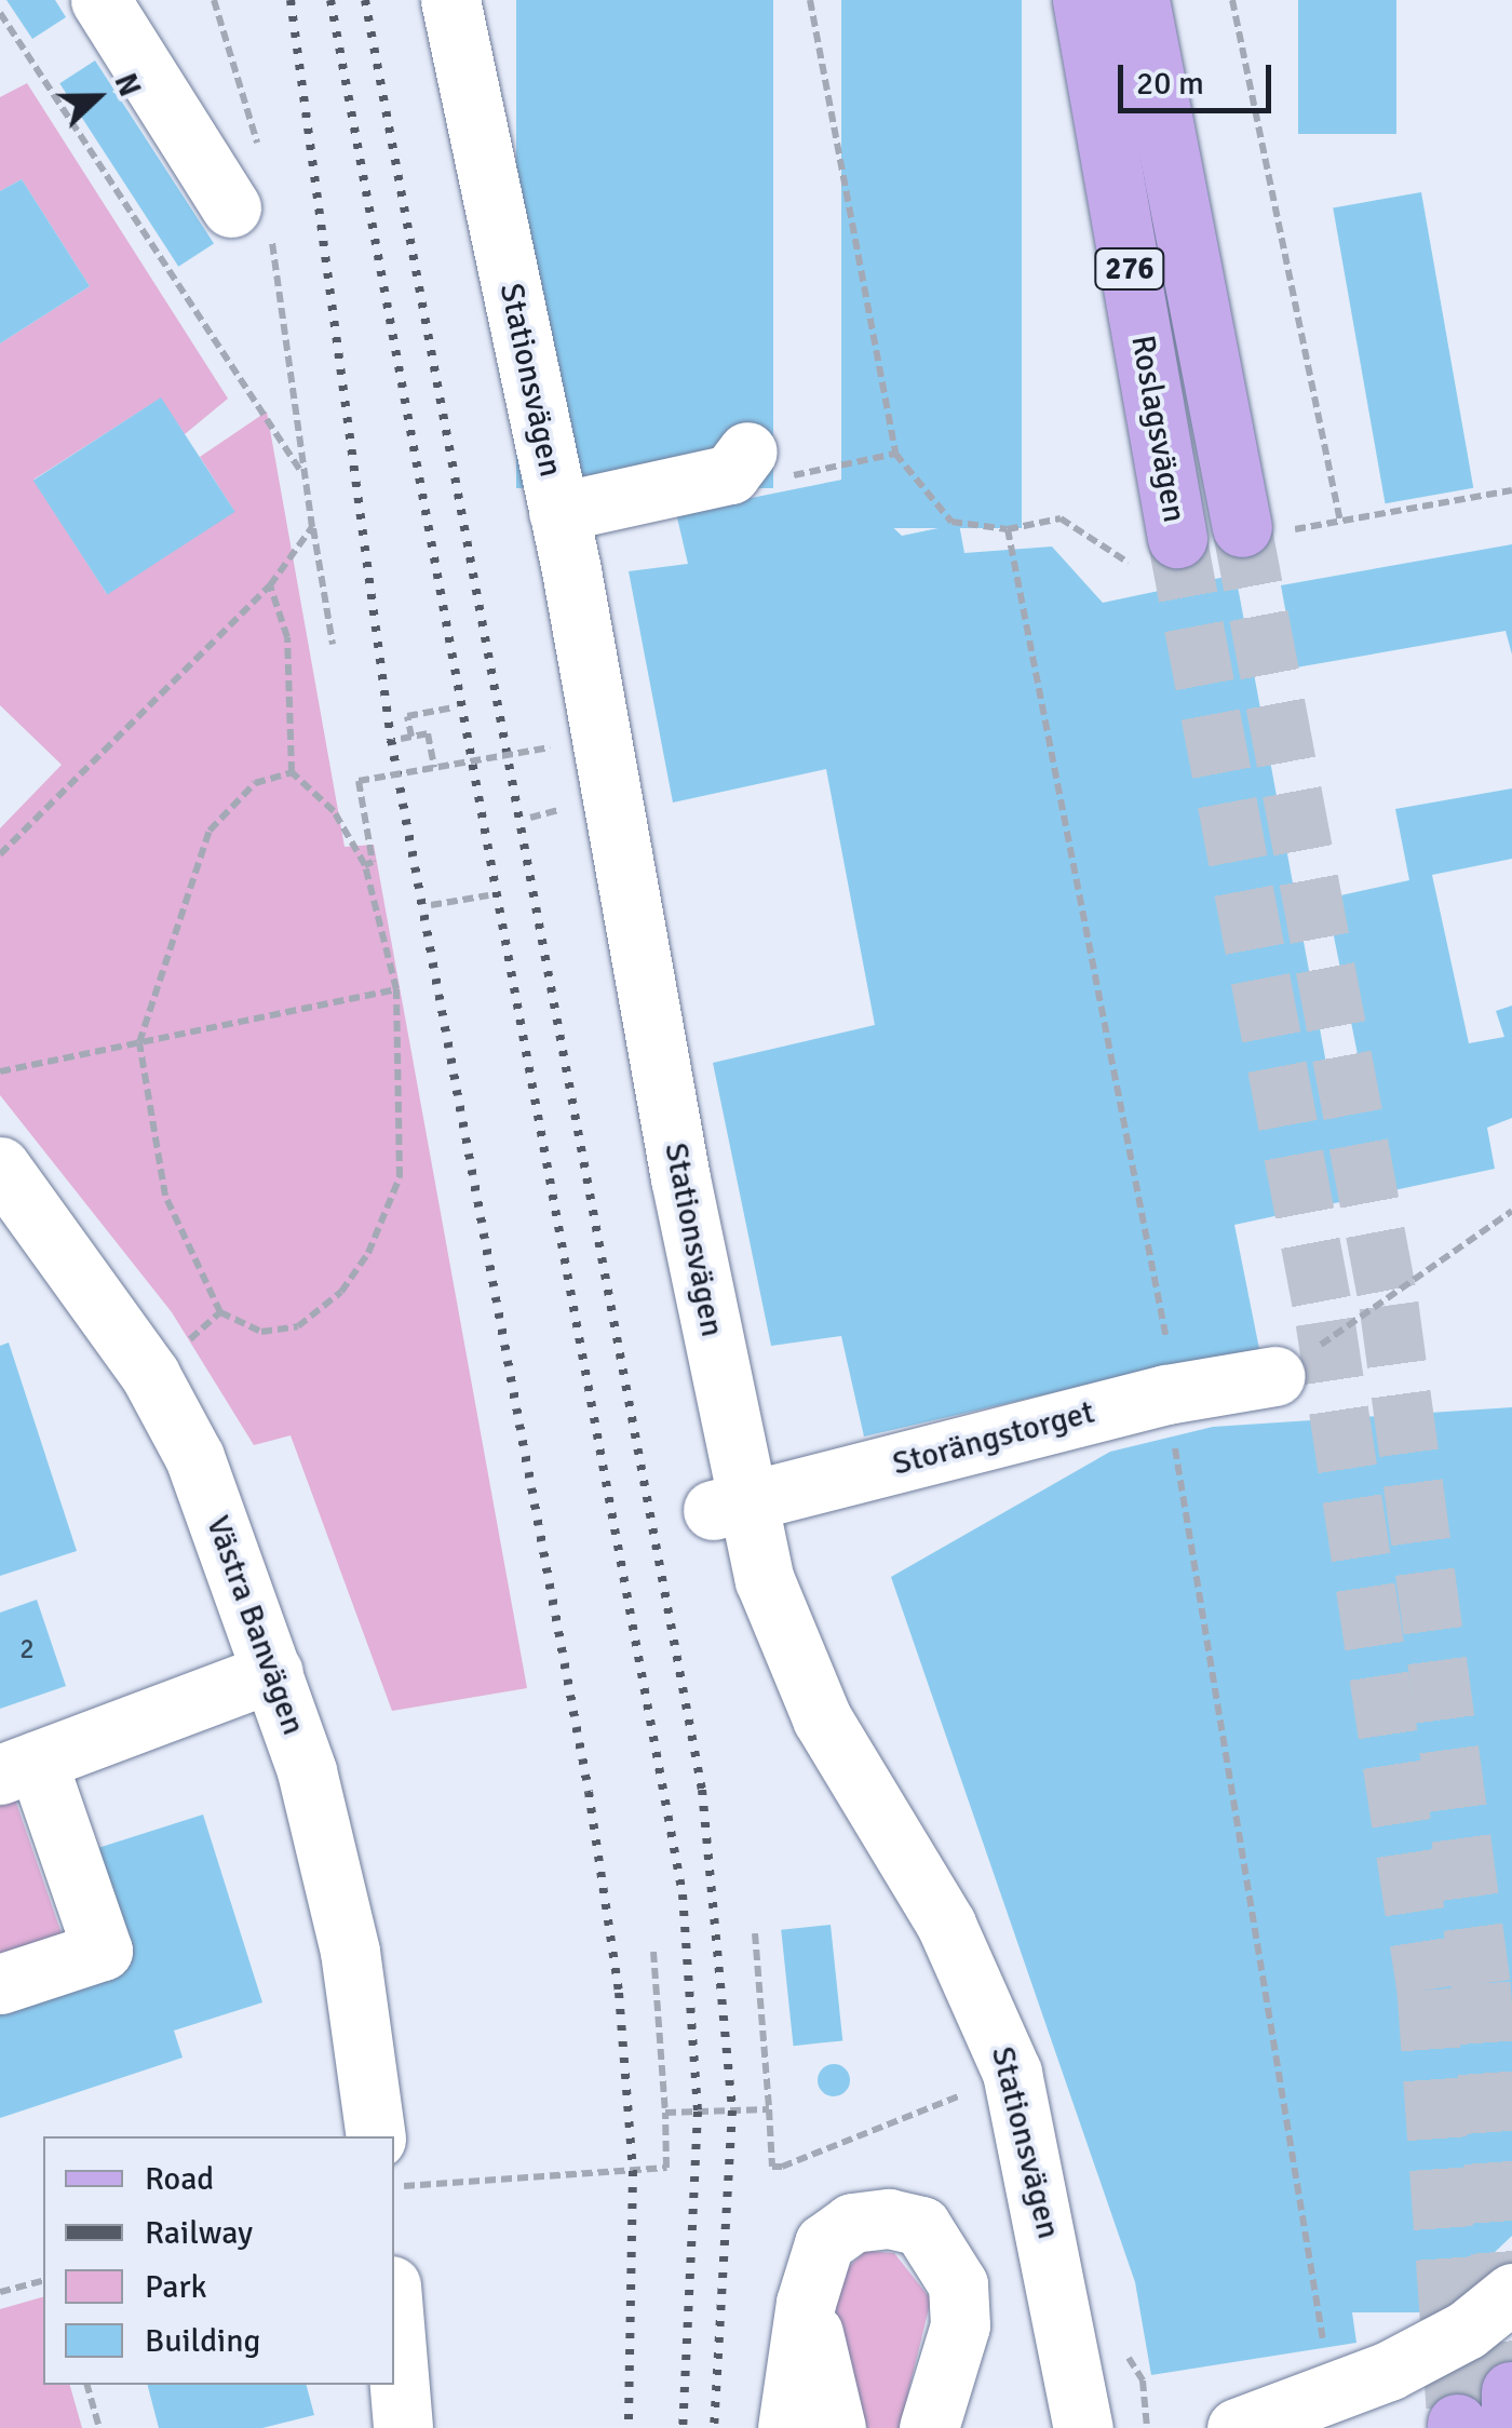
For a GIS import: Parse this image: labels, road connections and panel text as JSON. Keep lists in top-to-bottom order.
{
  "streets": {
    "main road": ["276", "Roslagsvägen"],
    "street": ["Stationsvägen", "Storängstorget", "Västra Banvägen"]
  },
  "crossings": [
    ["Stationsvägen", "Storängstorget"]
  ],
  "house_numbers": ["2"],
  "legend": [
    "Road",
    "Railway",
    "Park",
    "Building"
  ],
  "scale_bar": "20 m",
  "north": "right"
}
